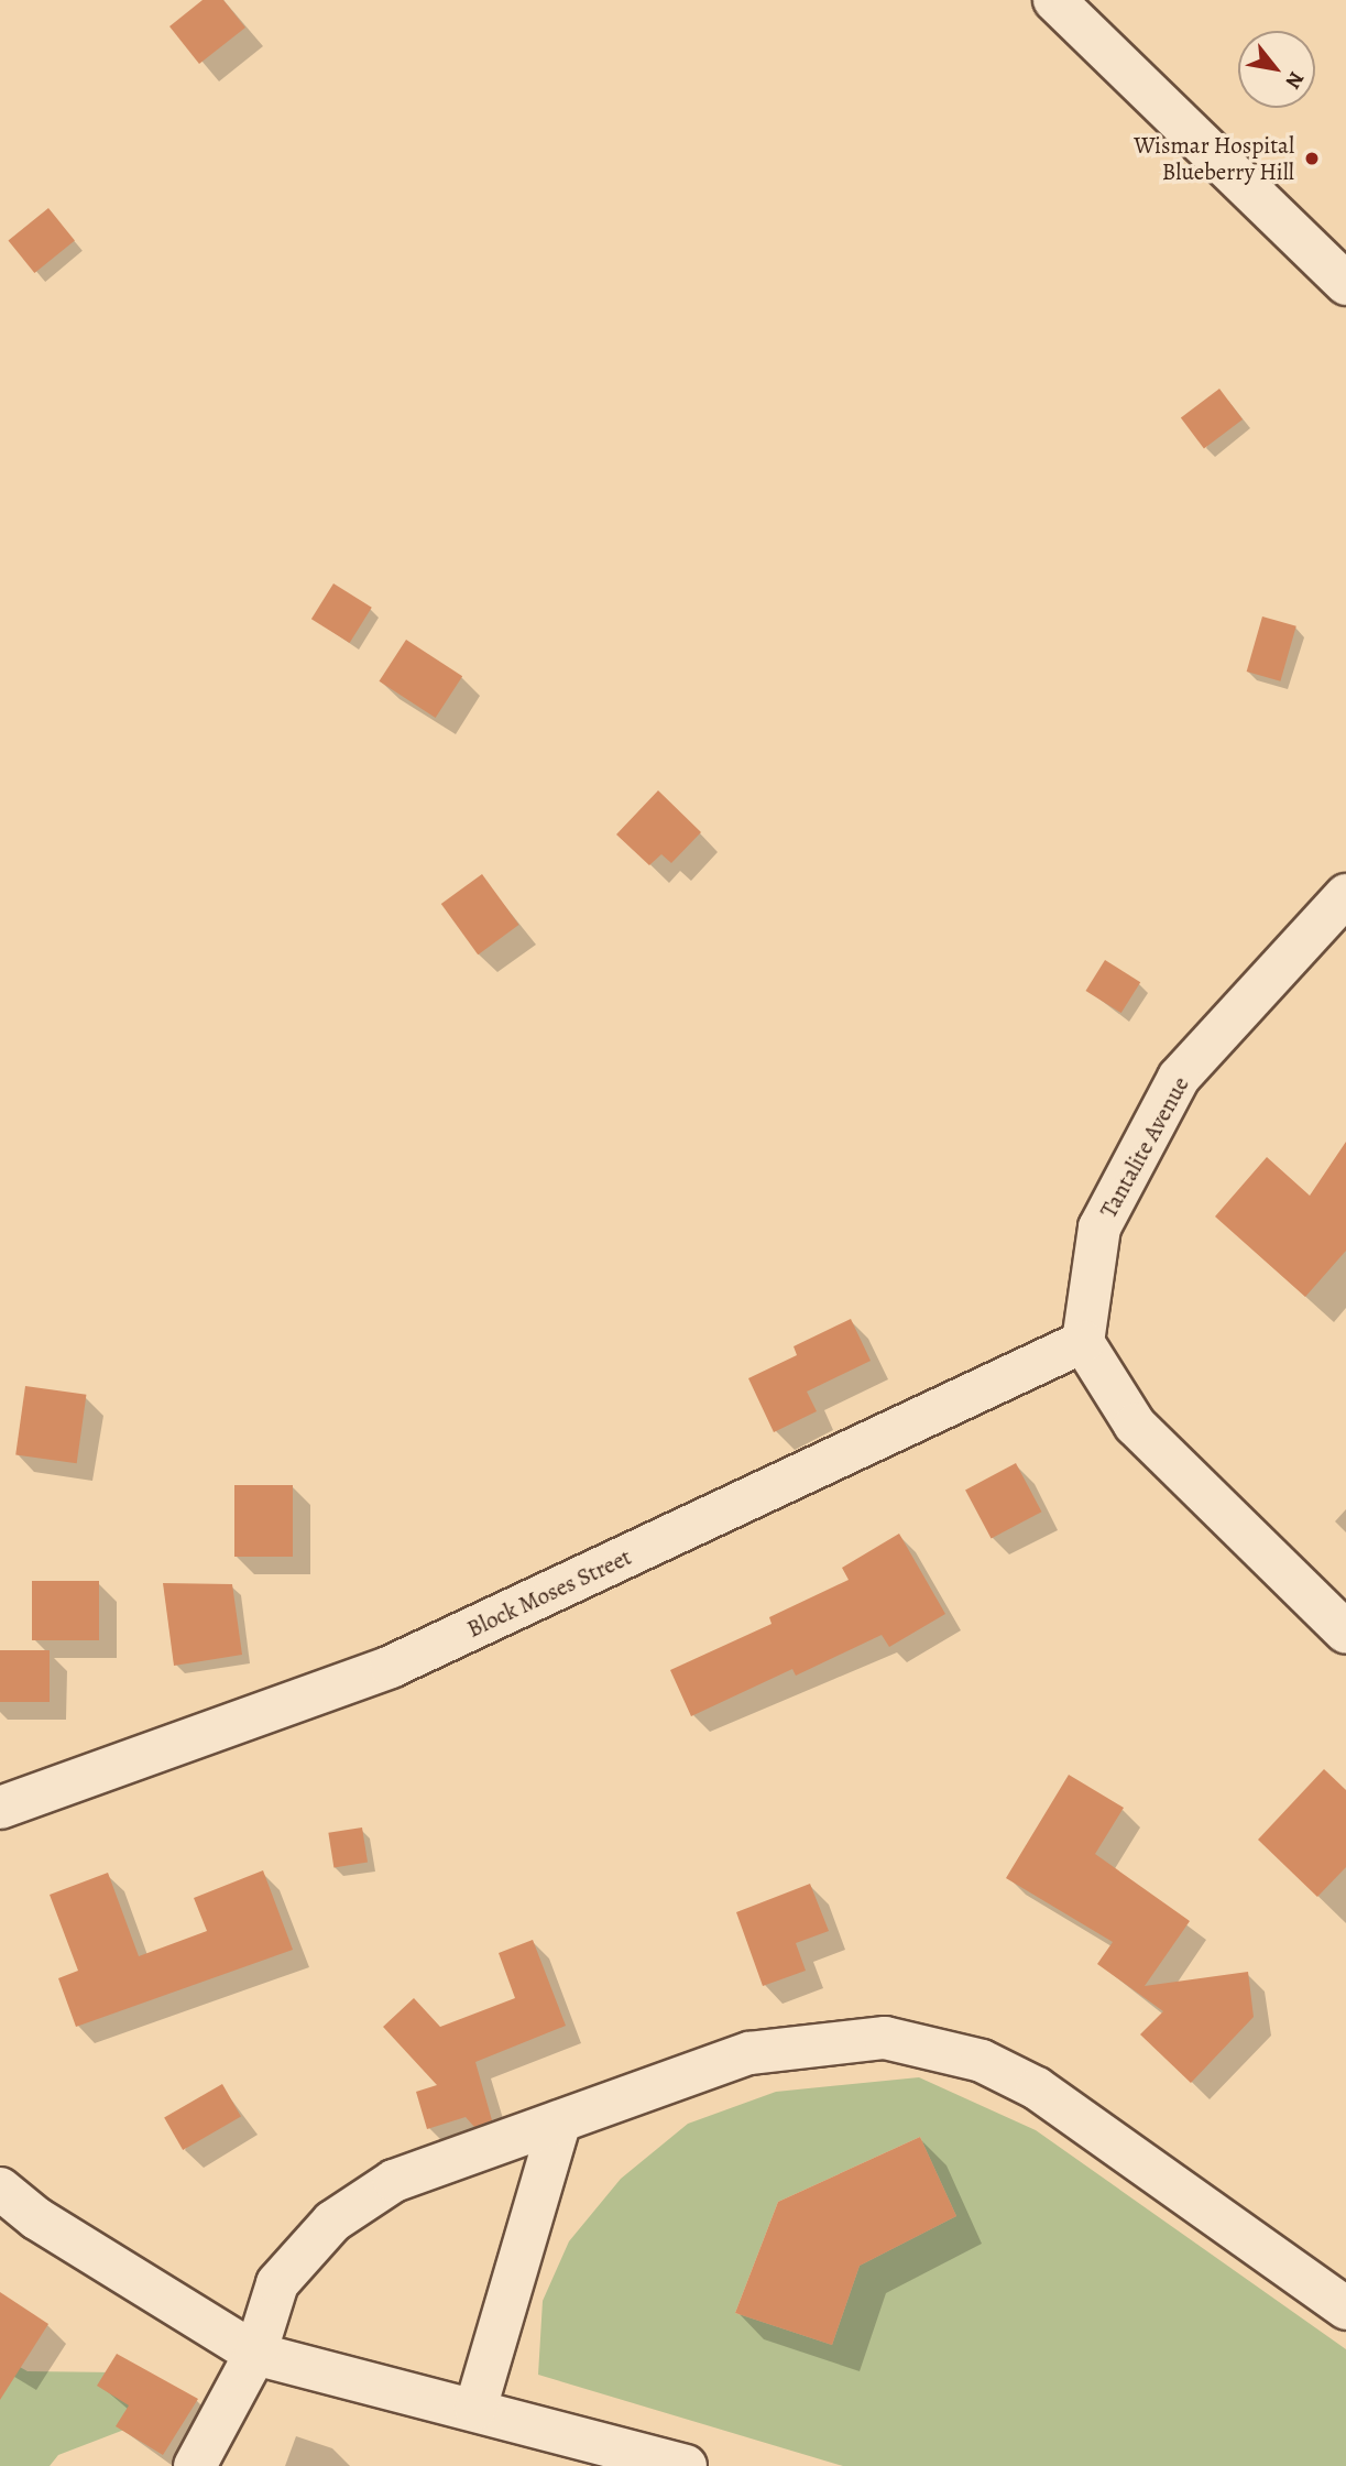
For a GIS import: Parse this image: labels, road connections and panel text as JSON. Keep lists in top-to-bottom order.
{
  "streets": {
    "street": ["Tantalite Avenue", "Block Moses Street"]
  },
  "crossings": [
    ["Tantalite Avenue", "Block Moses Street"]
  ],
  "places": ["Wismar Hospital Blueberry Hill"],
  "north": "bottom right"
}
